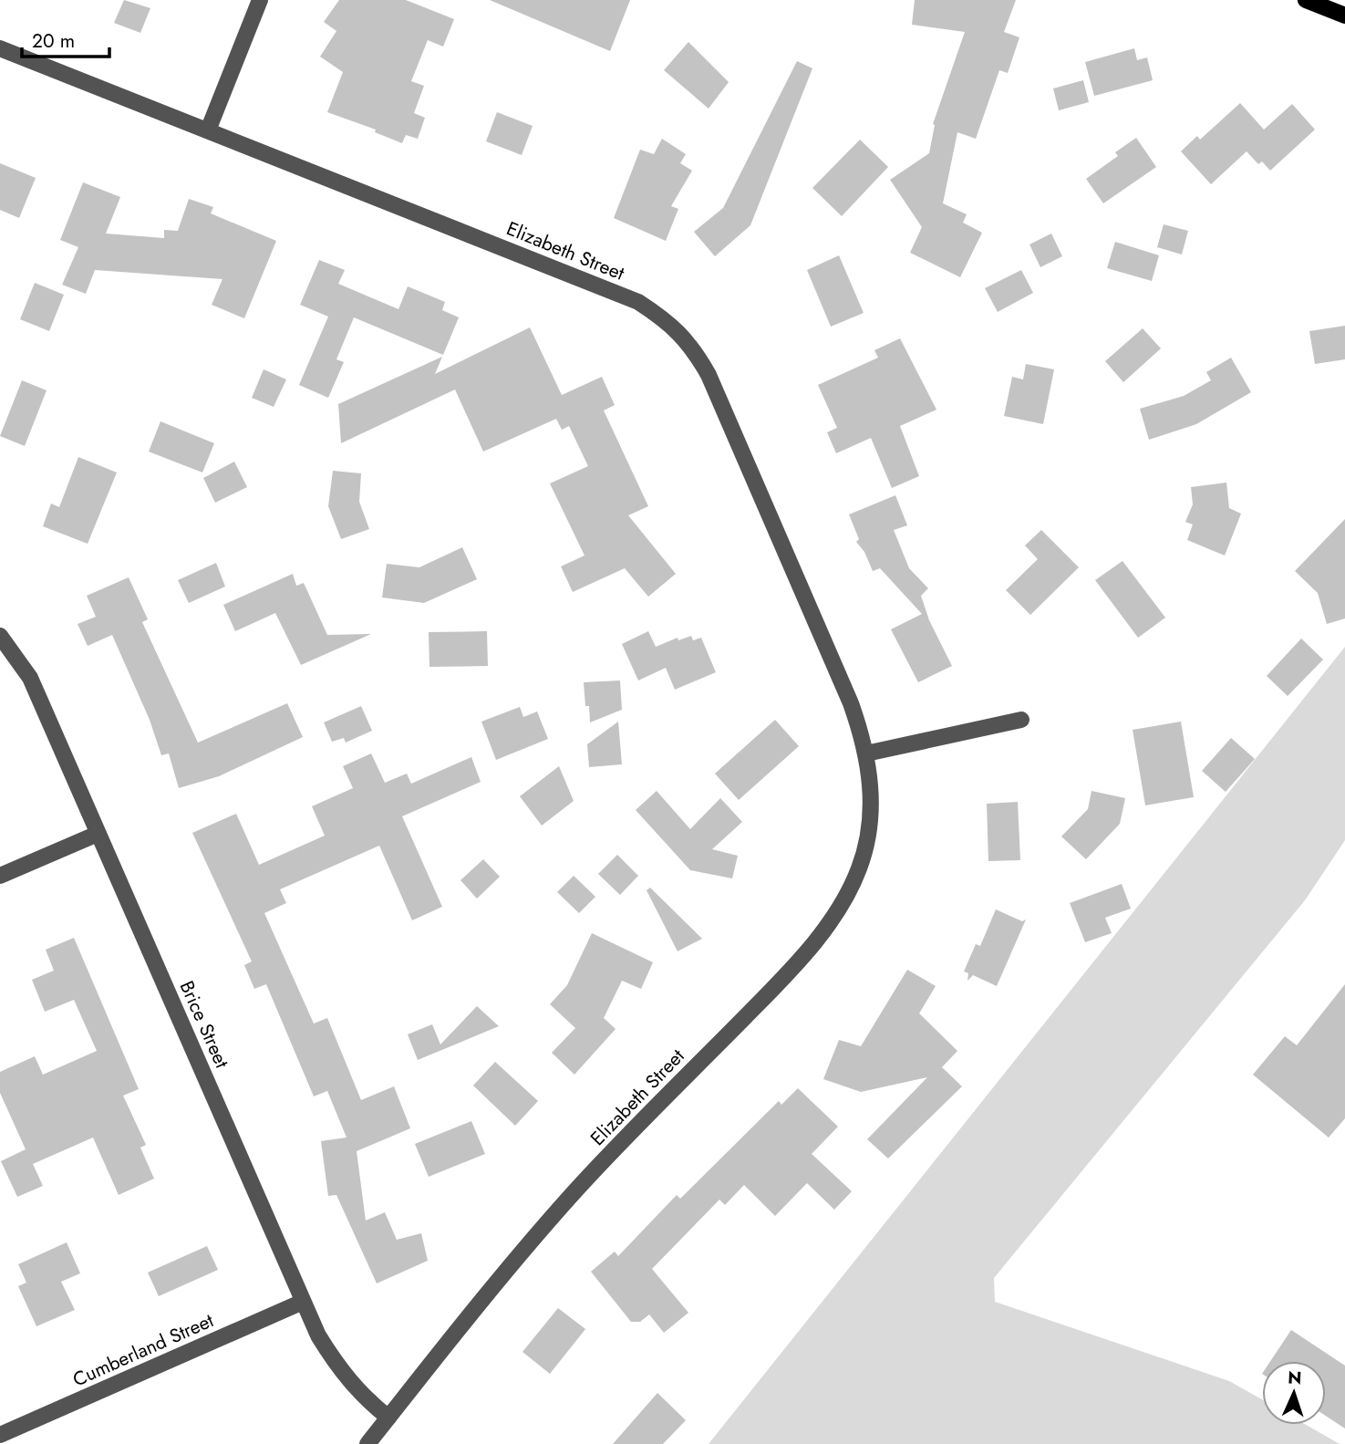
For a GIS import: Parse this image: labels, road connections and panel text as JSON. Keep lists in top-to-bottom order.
{
  "streets": {
    "street": ["Elizabeth Street", "Brice Street", "Cumberland Street"]
  },
  "crossings": [
    ["Elizabeth Street", "Brice Street"],
    ["Brice Street", "Cumberland Street"]
  ],
  "scale_bar": "20 m",
  "north": "top"
}
